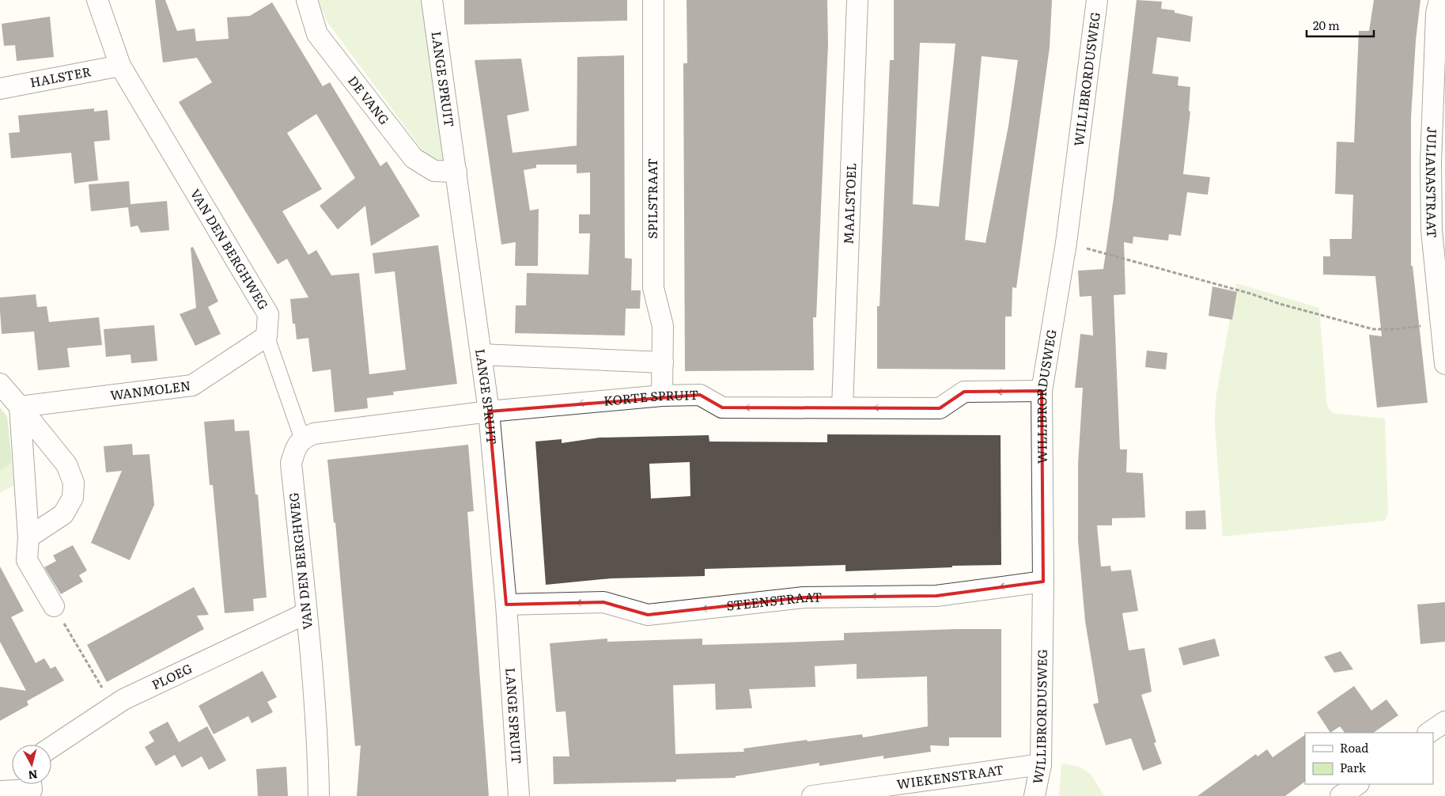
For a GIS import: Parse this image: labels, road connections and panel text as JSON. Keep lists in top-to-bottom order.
{
  "streets": {
    "street": [
      "HALSTER",
      "LANGE SPRUIT",
      "WILLIBRORDUSWEG",
      "DE VANG",
      "JULIANASTRAAT",
      "SPILSTRAAT",
      "MAALSTOEL",
      "VAN DEN BERGHWEG",
      "WANMOLEN",
      "KORTE SPRUIT",
      "STEENSTRAAT",
      "PLOEG",
      "WIEKENSTRAAT"
    ]
  },
  "crossings": [
    ["HALSTER", "VAN DEN BERGHWEG"],
    ["LANGE SPRUIT", "DE VANG"],
    ["LANGE SPRUIT", "KORTE SPRUIT"],
    ["LANGE SPRUIT", "STEENSTRAAT"],
    ["WILLIBRORDUSWEG", "KORTE SPRUIT"],
    ["WILLIBRORDUSWEG", "STEENSTRAAT"],
    ["WILLIBRORDUSWEG", "WIEKENSTRAAT"],
    ["SPILSTRAAT", "KORTE SPRUIT"],
    ["MAALSTOEL", "KORTE SPRUIT"],
    ["VAN DEN BERGHWEG", "WANMOLEN"],
    ["VAN DEN BERGHWEG", "KORTE SPRUIT"],
    ["VAN DEN BERGHWEG", "PLOEG"]
  ],
  "one_way": ["STEENSTRAAT"],
  "legend": ["Road", "Park"],
  "scale_bar": "20 m",
  "north": "bottom"
}
